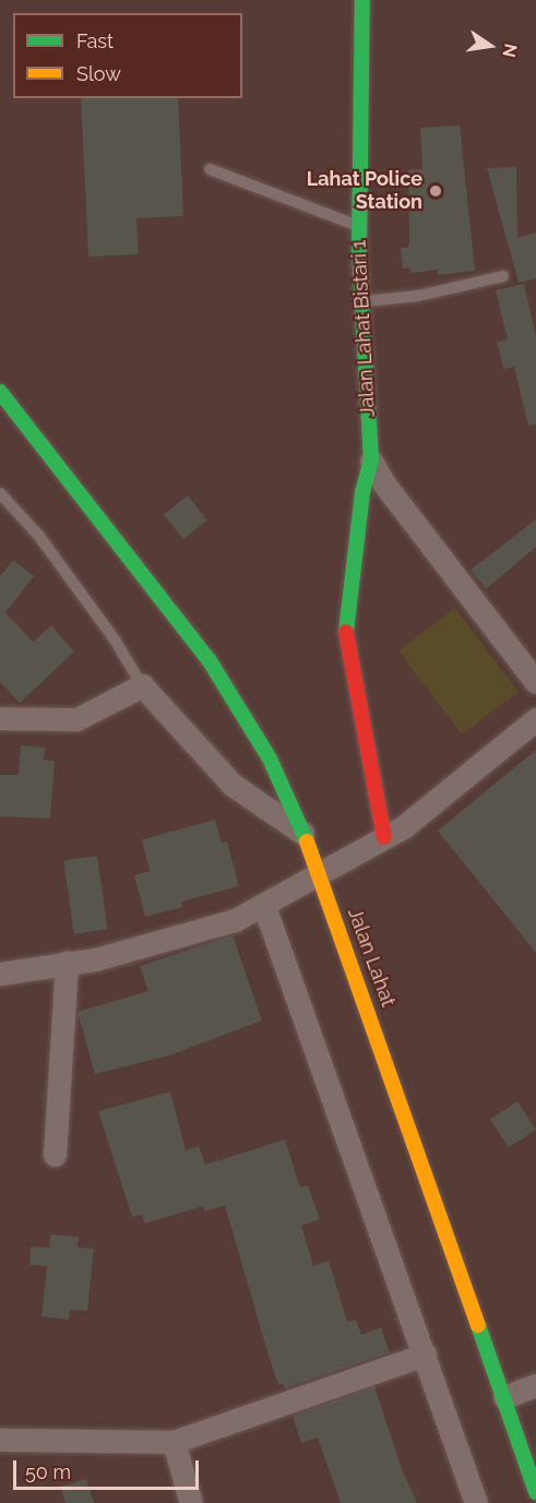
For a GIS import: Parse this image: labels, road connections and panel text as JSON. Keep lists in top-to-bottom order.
{
  "streets": {
    "main road": ["Jalan Lahat Bistari 1", "Jalan Lahat"]
  },
  "places": ["Lahat Police Station"],
  "legend": ["Fast", "Slow"],
  "scale_bar": "50 m",
  "north": "right"
}
